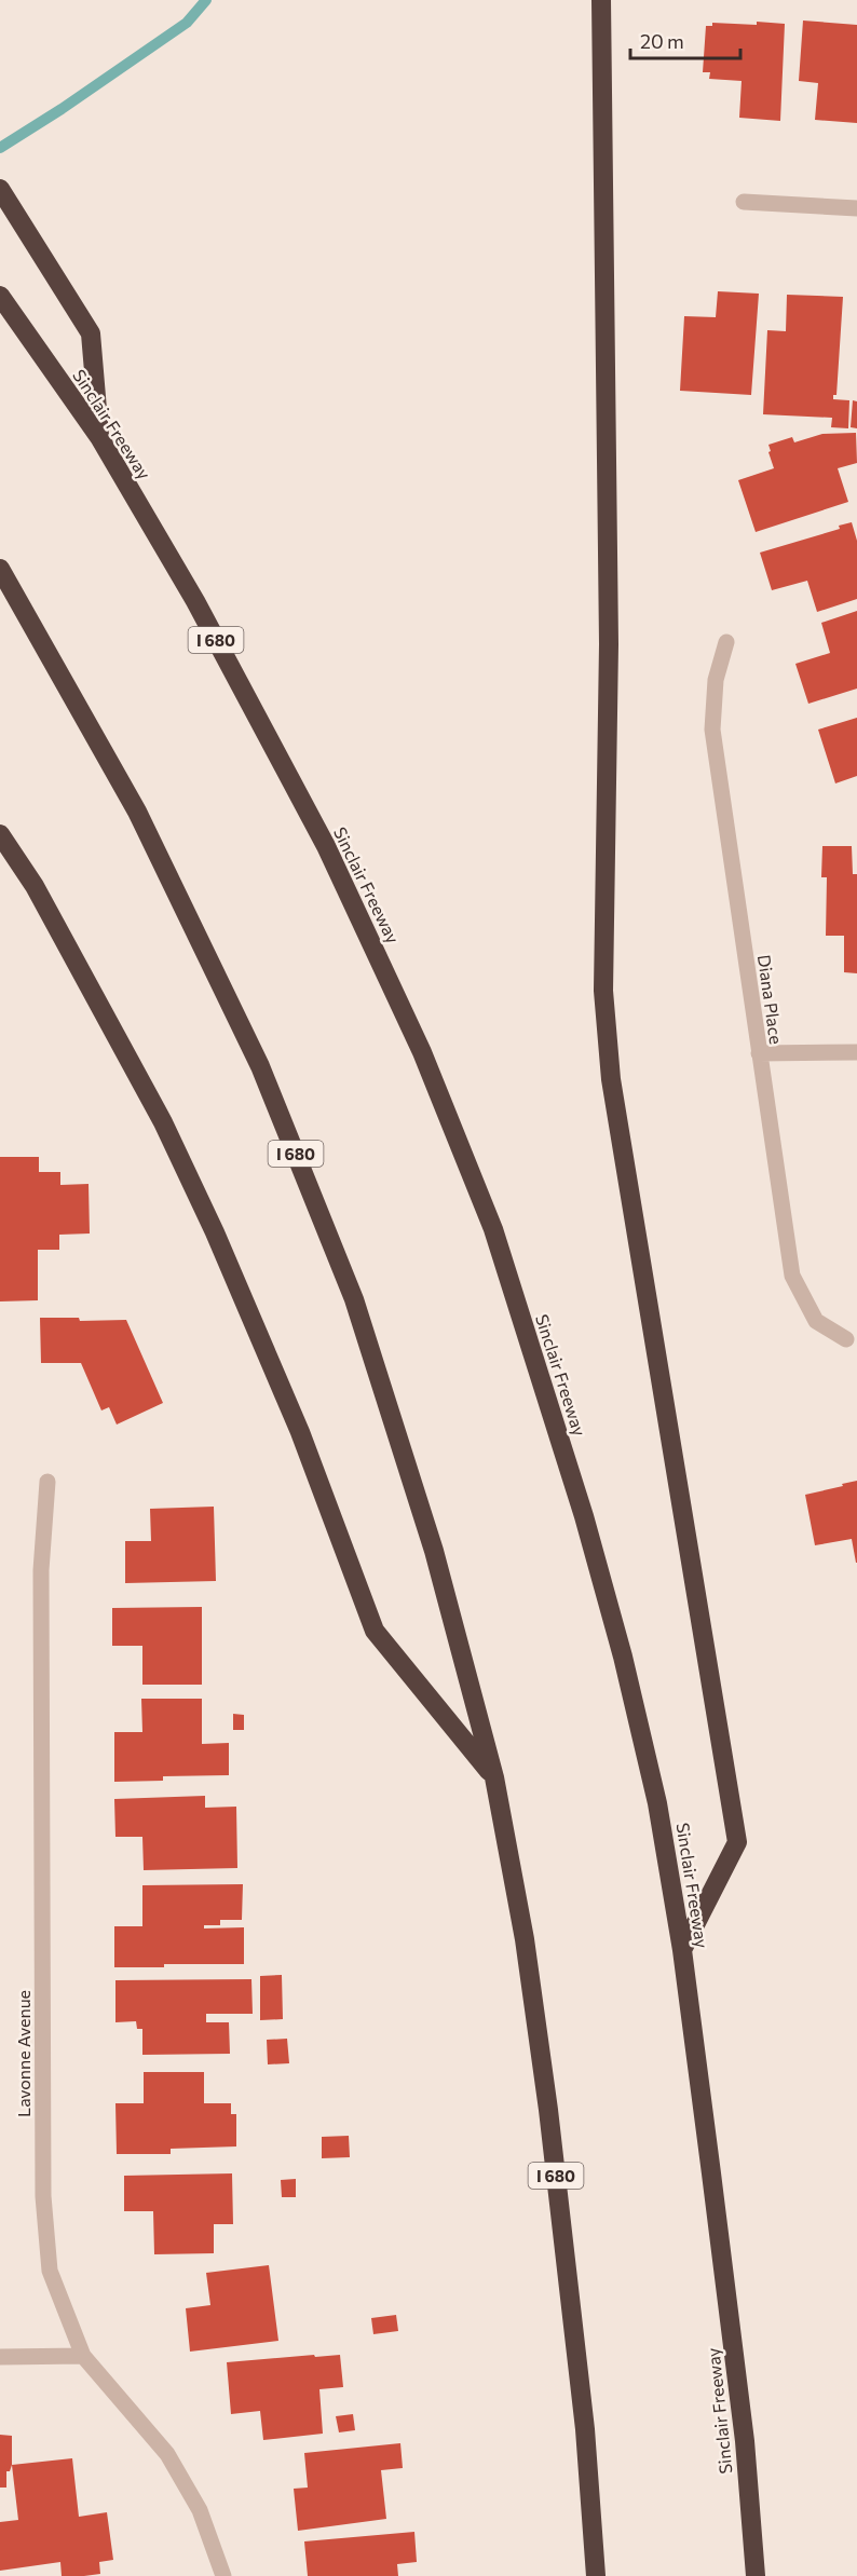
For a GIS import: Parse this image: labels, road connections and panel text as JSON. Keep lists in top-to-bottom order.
{
  "streets": {
    "highway": ["Sinclair Freeway", "I 680"],
    "street": ["Diana Place", "Lavonne Avenue"]
  },
  "scale_bar": "20 m"
}
